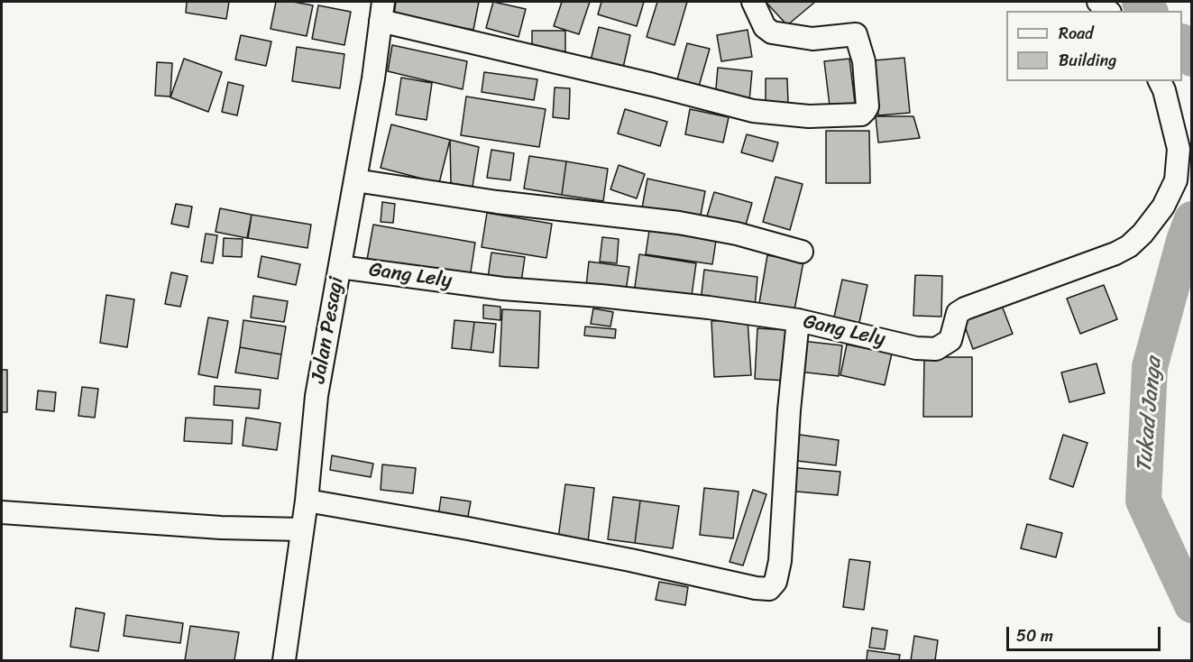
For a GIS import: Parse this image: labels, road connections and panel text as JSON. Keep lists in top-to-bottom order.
{
  "streets": {
    "street": ["Gang Lely", "Jalan Pesagi"]
  },
  "crossings": [
    ["Gang Lely", "Jalan Pesagi"]
  ],
  "water": ["Tukad Janga"],
  "legend": ["Road", "Building"],
  "scale_bar": "50 m"
}
